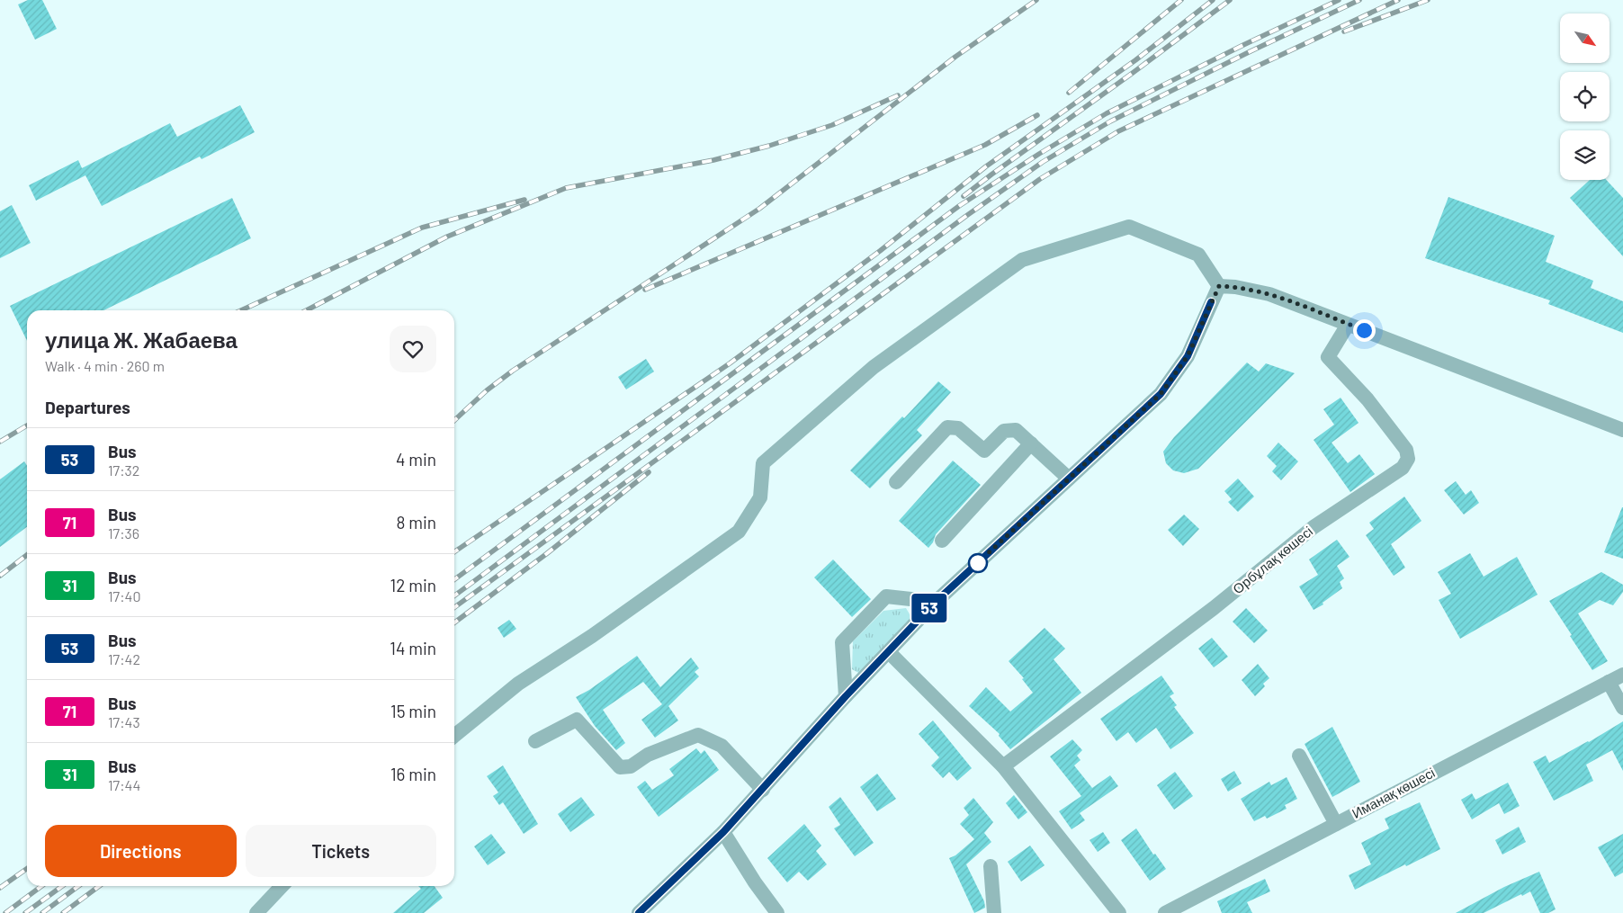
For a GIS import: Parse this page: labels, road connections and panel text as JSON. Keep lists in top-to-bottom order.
{
  "streets": {
    "street": ["Орбұлақ көшесі", "Иманақ көшесі"]
  },
  "lines": ["bus line 53"],
  "north": "bottom right",
  "page": {
    "on_map": "53",
    "heading": [
      ["улица Ж. Жабаева", "Walk · 4 min · 260 m"],
      "Departures"
    ],
    "list": [
      {
        "mark": "53",
        "name": "Bus",
        "note": "17:32",
        "value": "4 min"
      },
      {
        "mark": "71",
        "name": "Bus",
        "note": "17:36",
        "value": "8 min"
      },
      {
        "mark": "31",
        "name": "Bus",
        "note": "17:40",
        "value": "12 min"
      },
      {
        "mark": "53",
        "name": "Bus",
        "note": "17:42",
        "value": "14 min"
      },
      {
        "mark": "71",
        "name": "Bus",
        "note": "17:43",
        "value": "15 min"
      },
      {
        "mark": "31",
        "name": "Bus",
        "note": "17:44",
        "value": "16 min"
      }
    ],
    "buttons": ["Directions", "Tickets"]
  }
}
